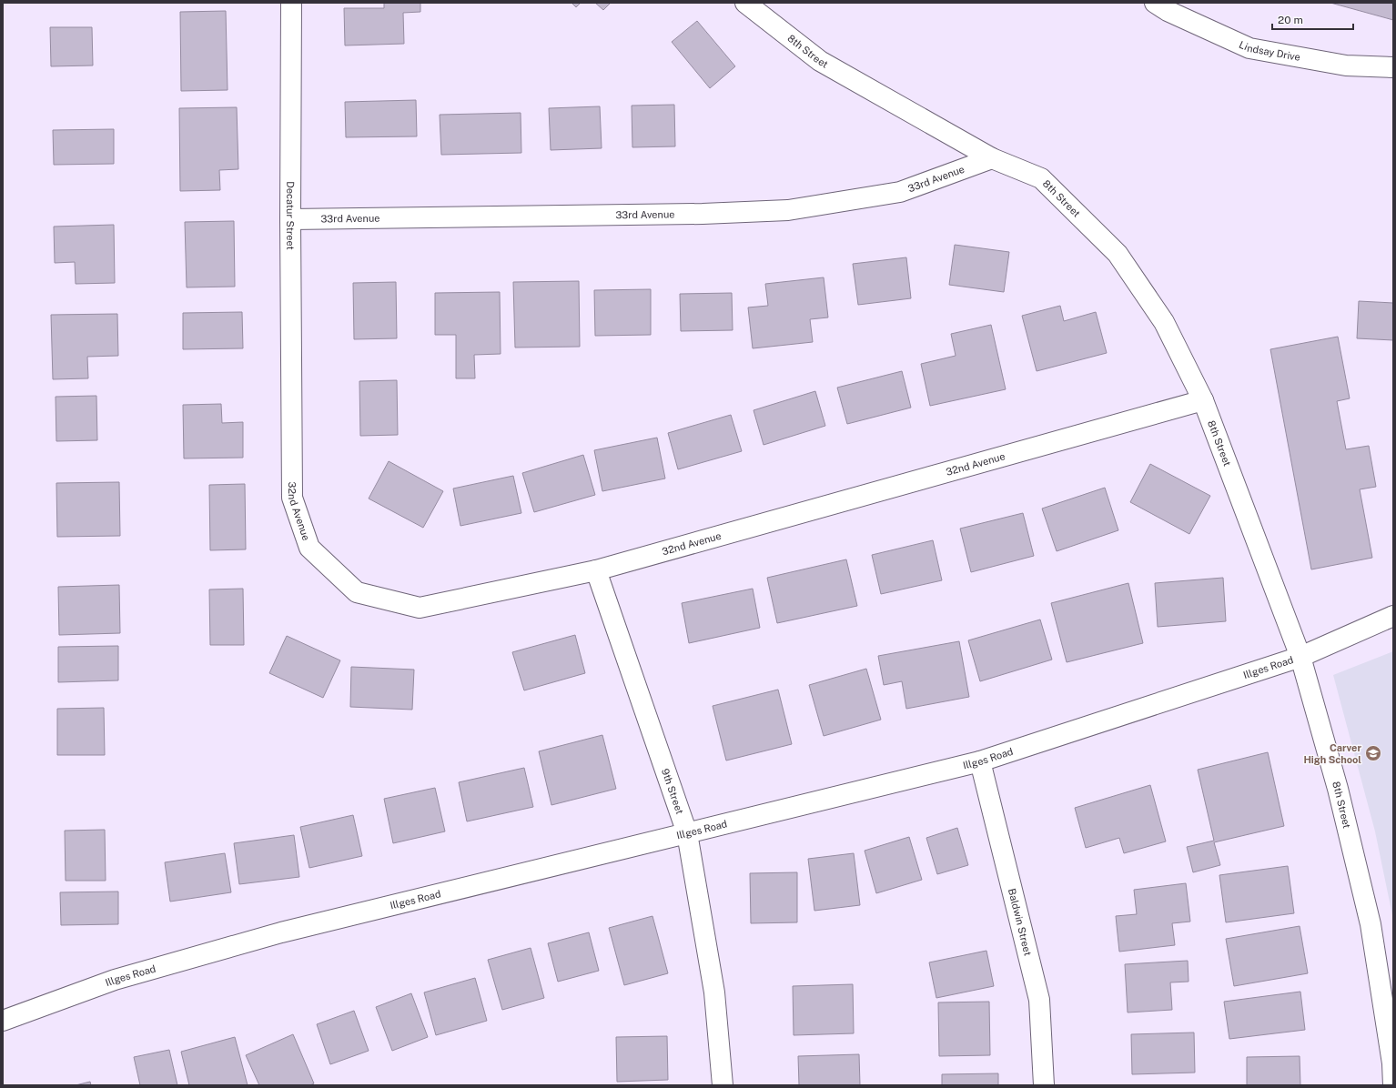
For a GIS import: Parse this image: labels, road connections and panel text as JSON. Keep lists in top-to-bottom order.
{
  "streets": {
    "street": [
      "8th Street",
      "Lindsay Drive",
      "33rd Avenue",
      "Decatur Street",
      "32nd Avenue",
      "Illges Road",
      "9th Street",
      "Baldwin Street"
    ]
  },
  "crossings": [
    ["8th Street", "33rd Avenue"],
    ["8th Street", "32nd Avenue"],
    ["8th Street", "Illges Road"],
    ["33rd Avenue", "Decatur Street"],
    ["Decatur Street", "32nd Avenue"],
    ["32nd Avenue", "9th Street"],
    ["Illges Road", "9th Street"],
    ["Illges Road", "Baldwin Street"]
  ],
  "places": {
    "school or university": ["Carver High School"]
  },
  "scale_bar": "20 m"
}
